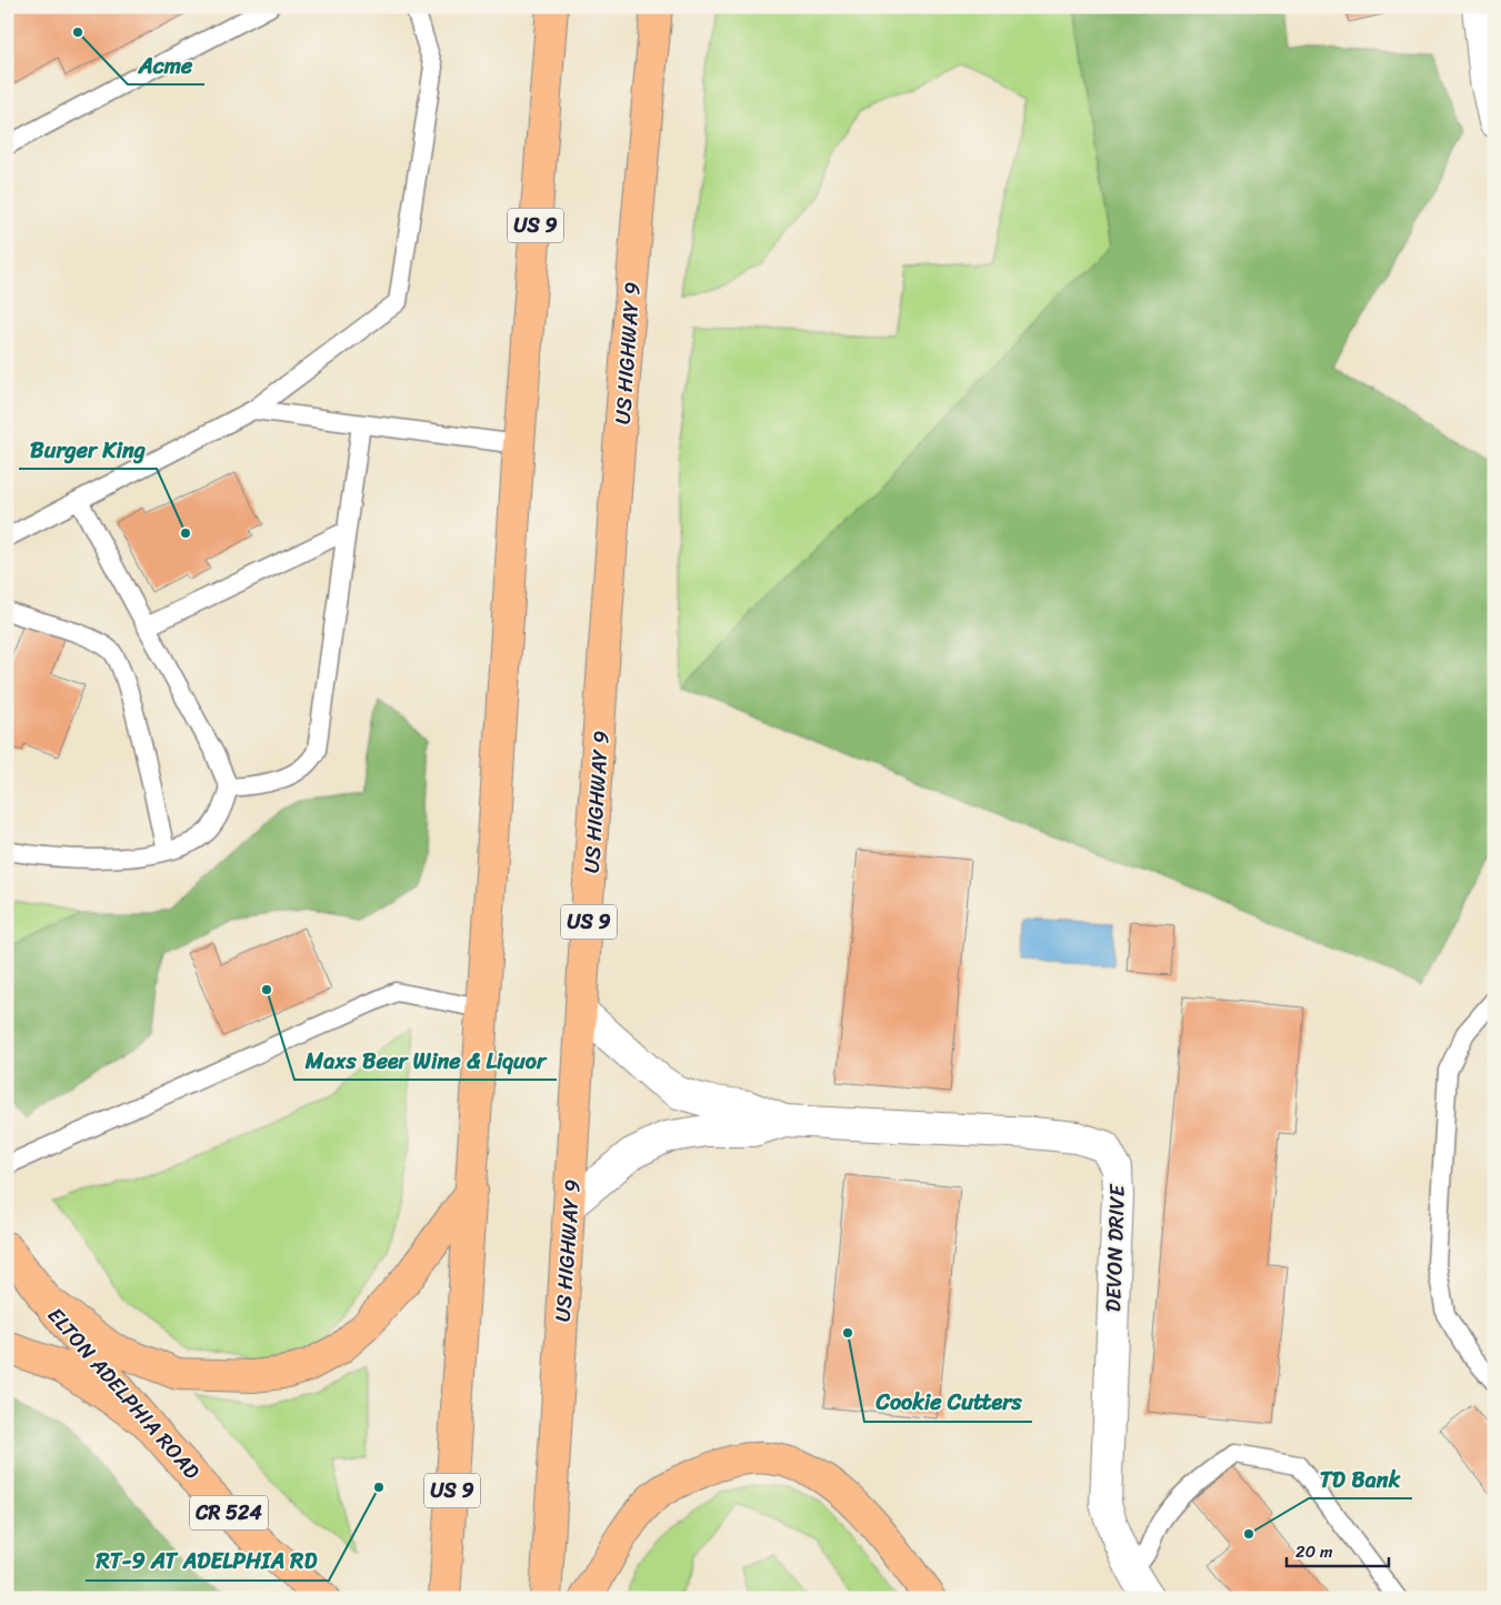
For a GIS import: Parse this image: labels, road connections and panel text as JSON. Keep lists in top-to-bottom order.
{
  "streets": {
    "main road": [
      "US 9",
      "US HIGHWAY 9",
      "ELTON ADELPHIA ROAD",
      "CR 524"
    ],
    "street": ["DEVON DRIVE"]
  },
  "places": [
    "Acme",
    "Burger King",
    "Maxs Beer Wine & Liquor",
    "Cookie Cutters",
    "RT-9 AT ADELPHIA RD",
    "TD Bank"
  ],
  "scale_bar": "20 m"
}
